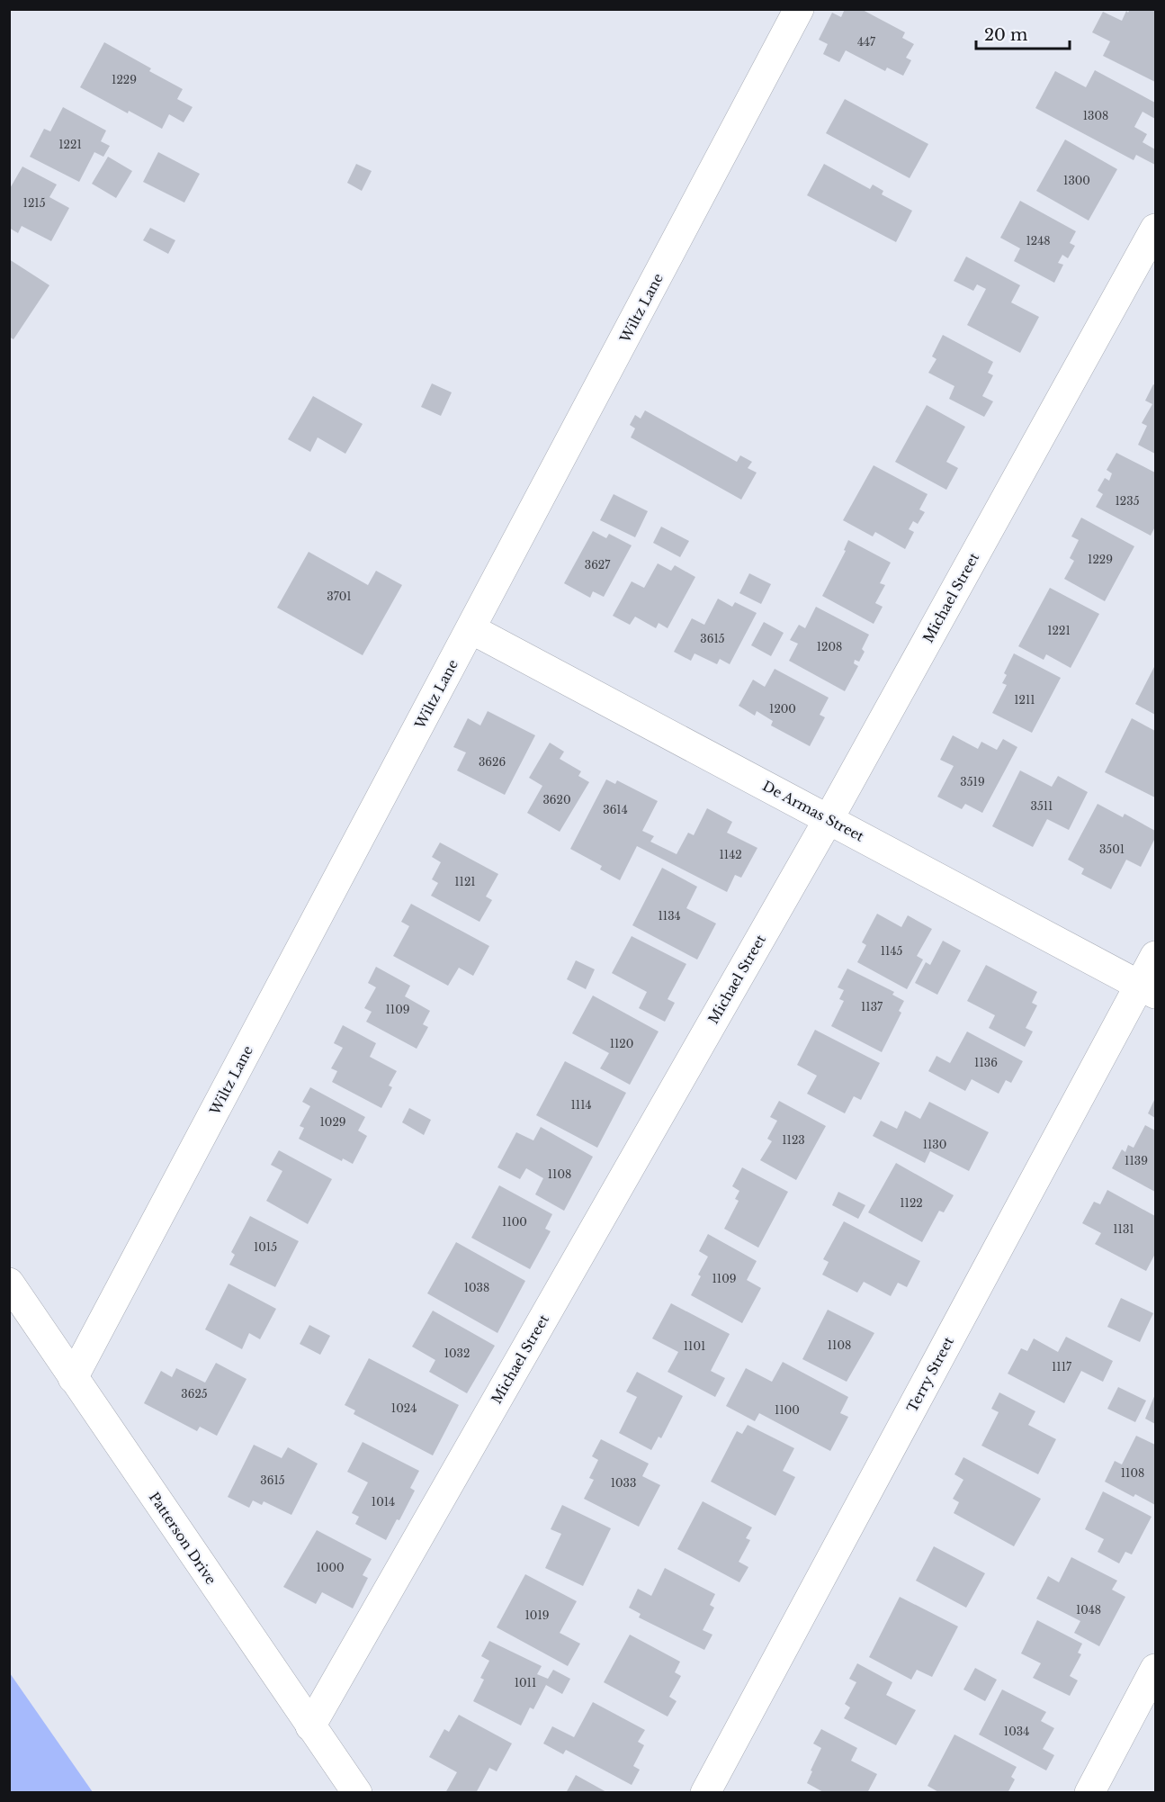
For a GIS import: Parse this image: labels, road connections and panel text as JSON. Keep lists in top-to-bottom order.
{
  "streets": {
    "street": [
      "Wiltz Lane",
      "Michael Street",
      "De Armas Street",
      "Terry Street",
      "Patterson Drive"
    ]
  },
  "crossings": [
    ["Wiltz Lane", "De Armas Street"],
    ["Wiltz Lane", "Patterson Drive"],
    ["Michael Street", "De Armas Street"],
    ["Michael Street", "Patterson Drive"],
    ["De Armas Street", "Terry Street"]
  ],
  "house_numbers": [
    "447",
    "1229",
    "1308",
    "1221",
    "1300",
    "1215",
    "1248",
    "1235",
    "1229",
    "3627",
    "3701",
    "1221",
    "3615",
    "1208",
    "1211",
    "1200",
    "3626",
    "3519",
    "3620",
    "3511",
    "3614",
    "3501",
    "1142",
    "1121",
    "1134",
    "1145",
    "1137",
    "1109",
    "1120",
    "1136",
    "1114",
    "1029",
    "1123",
    "1130",
    "1139",
    "1108",
    "1122",
    "1100",
    "1131",
    "1015",
    "1109",
    "1038",
    "1108",
    "1101",
    "1032",
    "1117",
    "3625",
    "1024",
    "1100",
    "1108",
    "3615",
    "1033",
    "1014",
    "1000",
    "1048",
    "1019",
    "1011",
    "1034"
  ],
  "scale_bar": "20 m"
}
